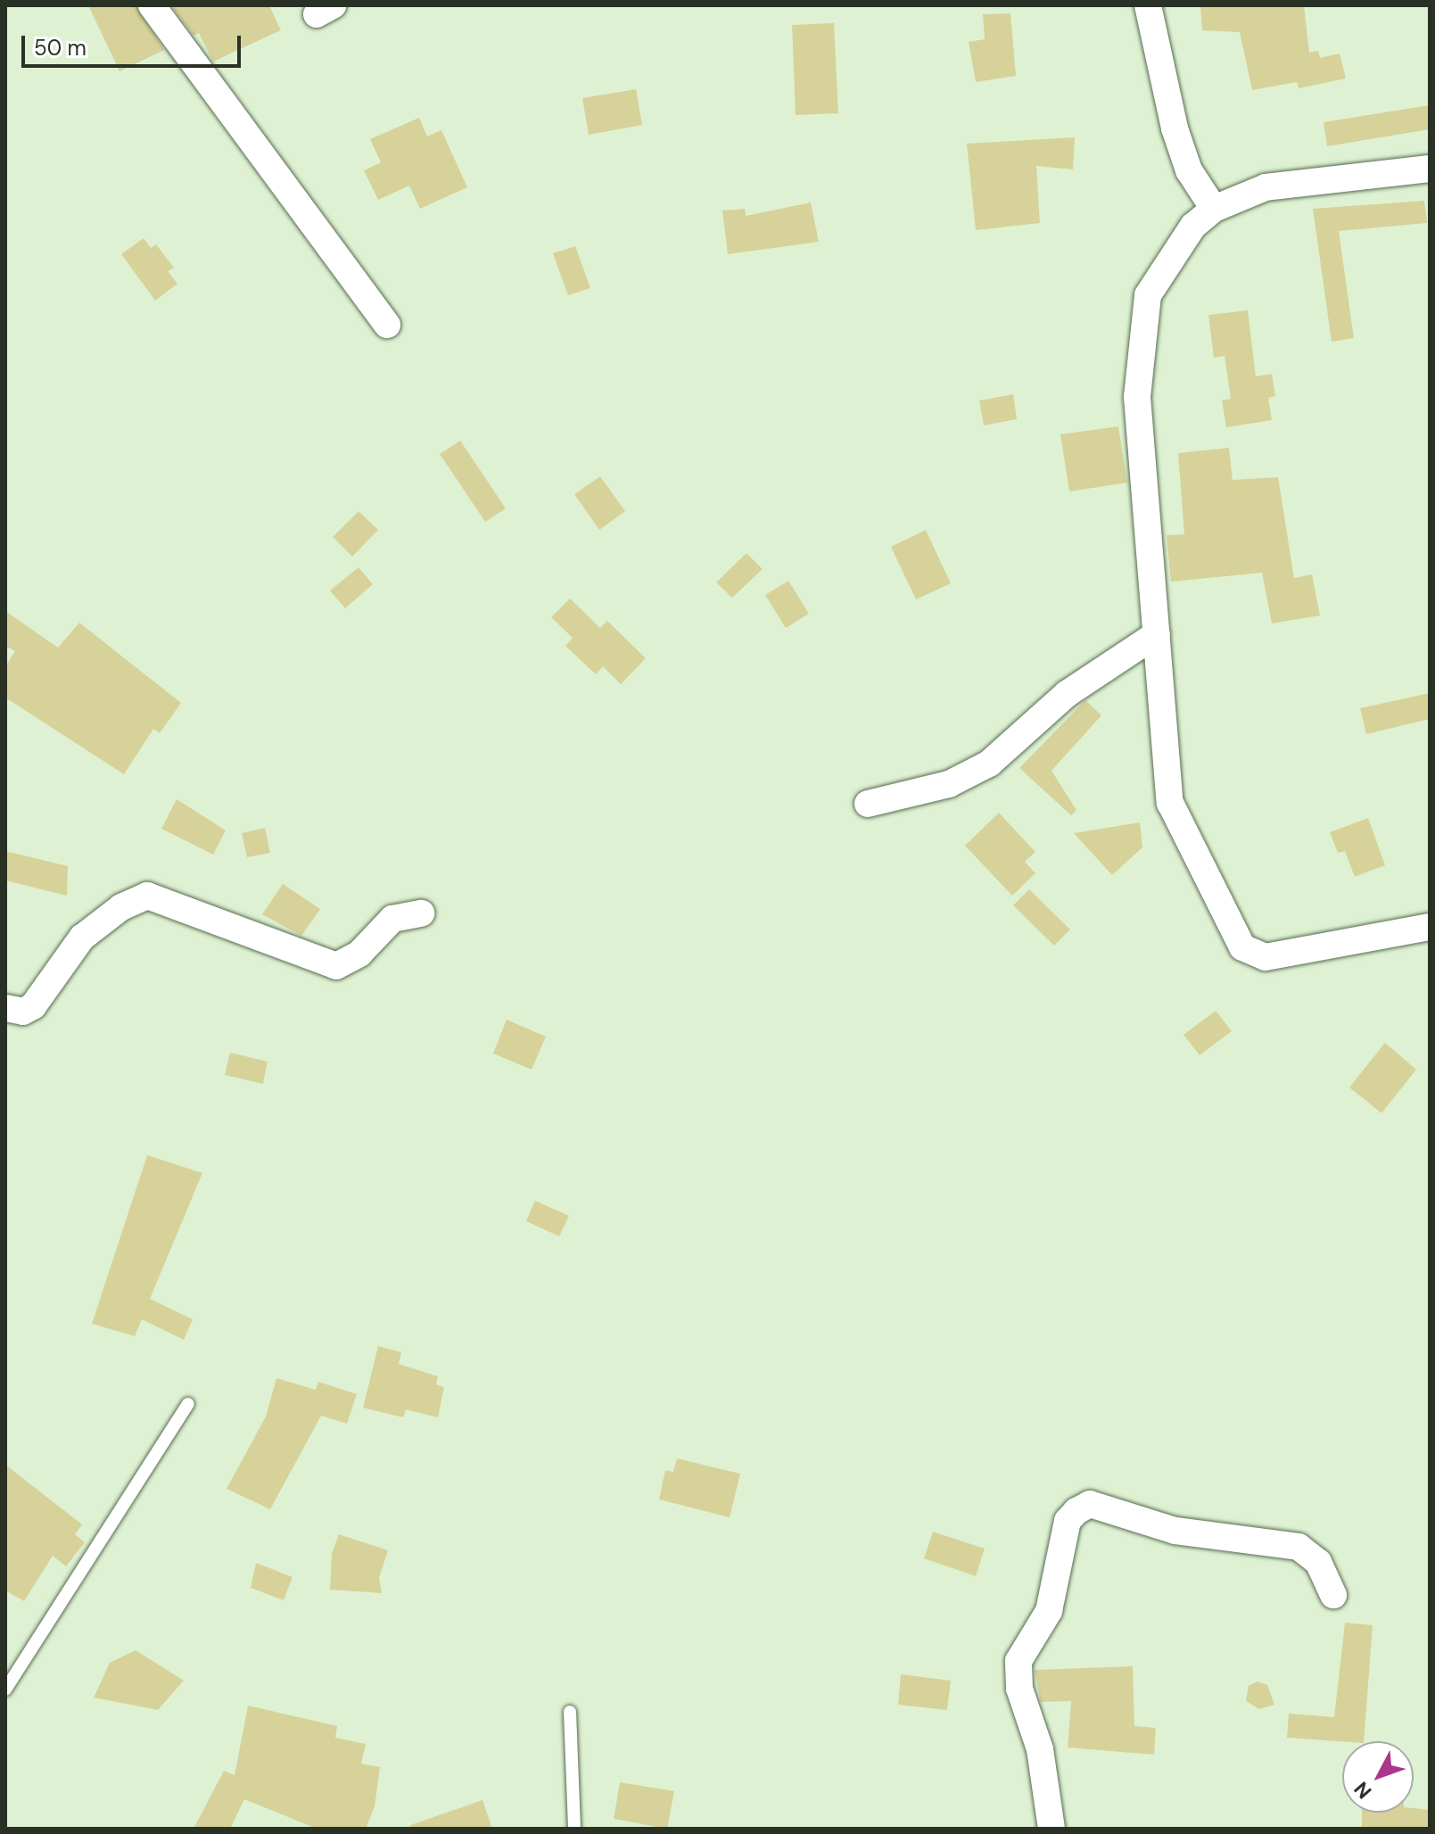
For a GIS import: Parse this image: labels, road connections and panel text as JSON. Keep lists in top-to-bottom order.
{
  "scale_bar": "50 m",
  "north": "bottom left"
}
